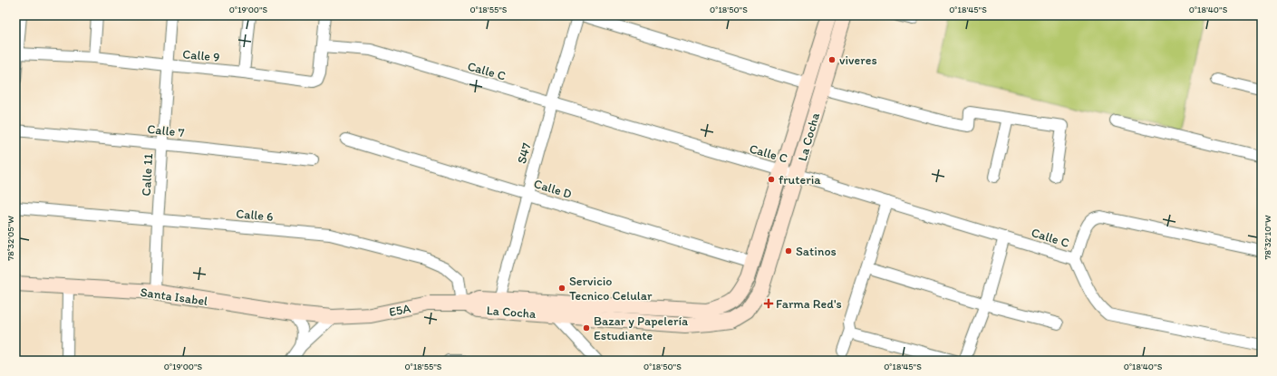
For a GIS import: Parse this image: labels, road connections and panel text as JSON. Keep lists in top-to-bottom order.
{
  "streets": {
    "street": [
      "Calle 9",
      "Calle C",
      "Calle 7",
      "La Cocha",
      "S47",
      "Calle 11",
      "Calle D",
      "Calle 6",
      "Santa Isabel",
      "E5A"
    ]
  },
  "crossings": [
    ["Calle 9", "Calle C"],
    ["Calle 9", "Calle 11"],
    ["Calle C", "La Cocha"],
    ["Calle C", "S47"],
    ["Calle 7", "Calle 11"],
    ["La Cocha", "S47"],
    ["La Cocha", "Calle D"],
    ["La Cocha", "Calle 6"],
    ["La Cocha", "E5A"],
    ["S47", "Calle D"],
    ["Calle 11", "Calle 6"],
    ["Calle 11", "Santa Isabel"],
    ["Calle 6", "E5A"],
    ["Santa Isabel", "E5A"]
  ],
  "places": {
    "other": [
      "viveres",
      "fruteria",
      "Satinos",
      "Servicio Tecnico Celular",
      "Bazar y Papelería Estudiante"
    ],
    "health": ["Farma Red's"]
  },
  "coordinates": [
    "0°19'00\"S",
    "0°18'55\"S",
    "0°18'50\"S",
    "0°18'45\"S",
    "0°18'40\"S",
    "78°32'10\"W",
    "78°32'05\"W"
  ]
}
